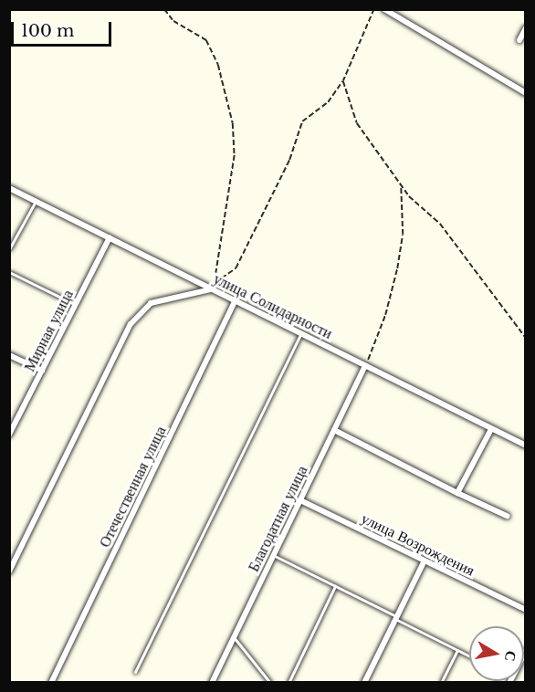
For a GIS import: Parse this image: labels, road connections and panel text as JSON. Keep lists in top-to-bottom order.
{
  "streets": {
    "street": [
      "улица Солидарности",
      "Мирная улица",
      "Отечественная улица",
      "Благодатная улица",
      "улица Возрождения"
    ]
  },
  "crossings": [
    ["улица Солидарности", "Мирная улица"],
    ["улица Солидарности", "Отечественная улица"],
    ["улица Солидарности", "Благодатная улица"],
    ["Благодатная улица", "улица Возрождения"]
  ],
  "scale_bar": "100 m",
  "north": "right"
}
